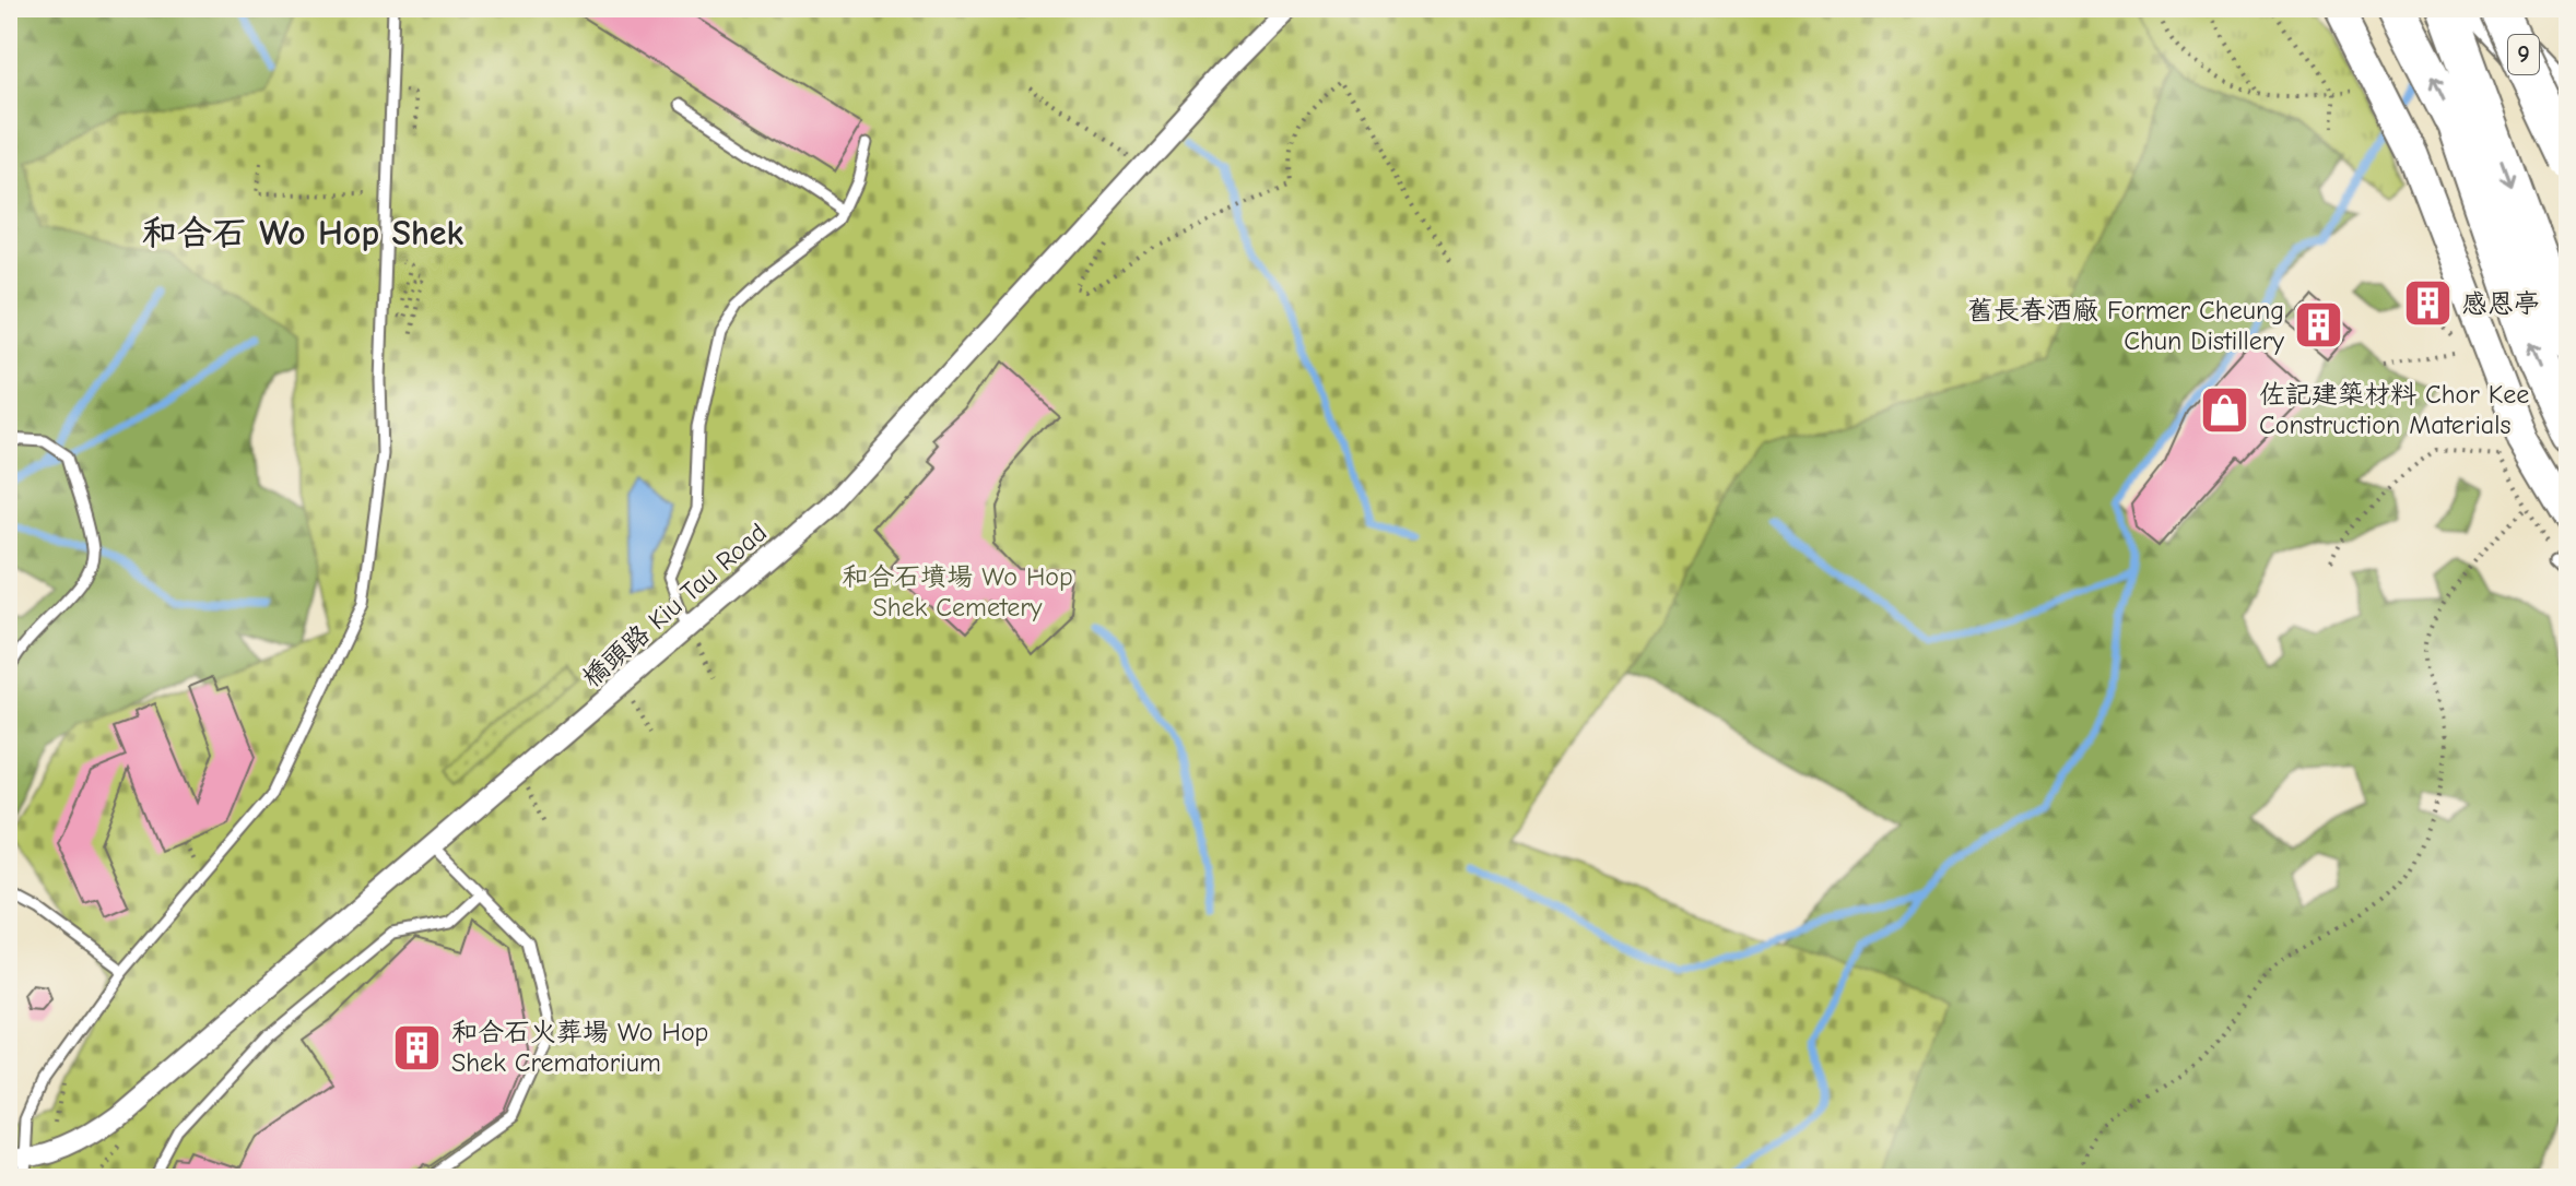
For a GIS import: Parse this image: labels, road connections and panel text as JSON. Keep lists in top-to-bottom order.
{
  "streets": {
    "highway": ["9"],
    "street": ["橋頭路 Kiu Tau Road"]
  },
  "districts": ["和合石 Wo Hop Shek"],
  "parks": ["和合石墳場 Wo Hop Shek Cemetery"],
  "places": {
    "building": ["感恩亭", "舊長春酒廠 Former Cheung Chun Distillery", "和合石火葬場 Wo Hop Shek Crematorium"],
    "shop": ["佐記建築材料 Chor Kee Construction Materials"]
  }
}
